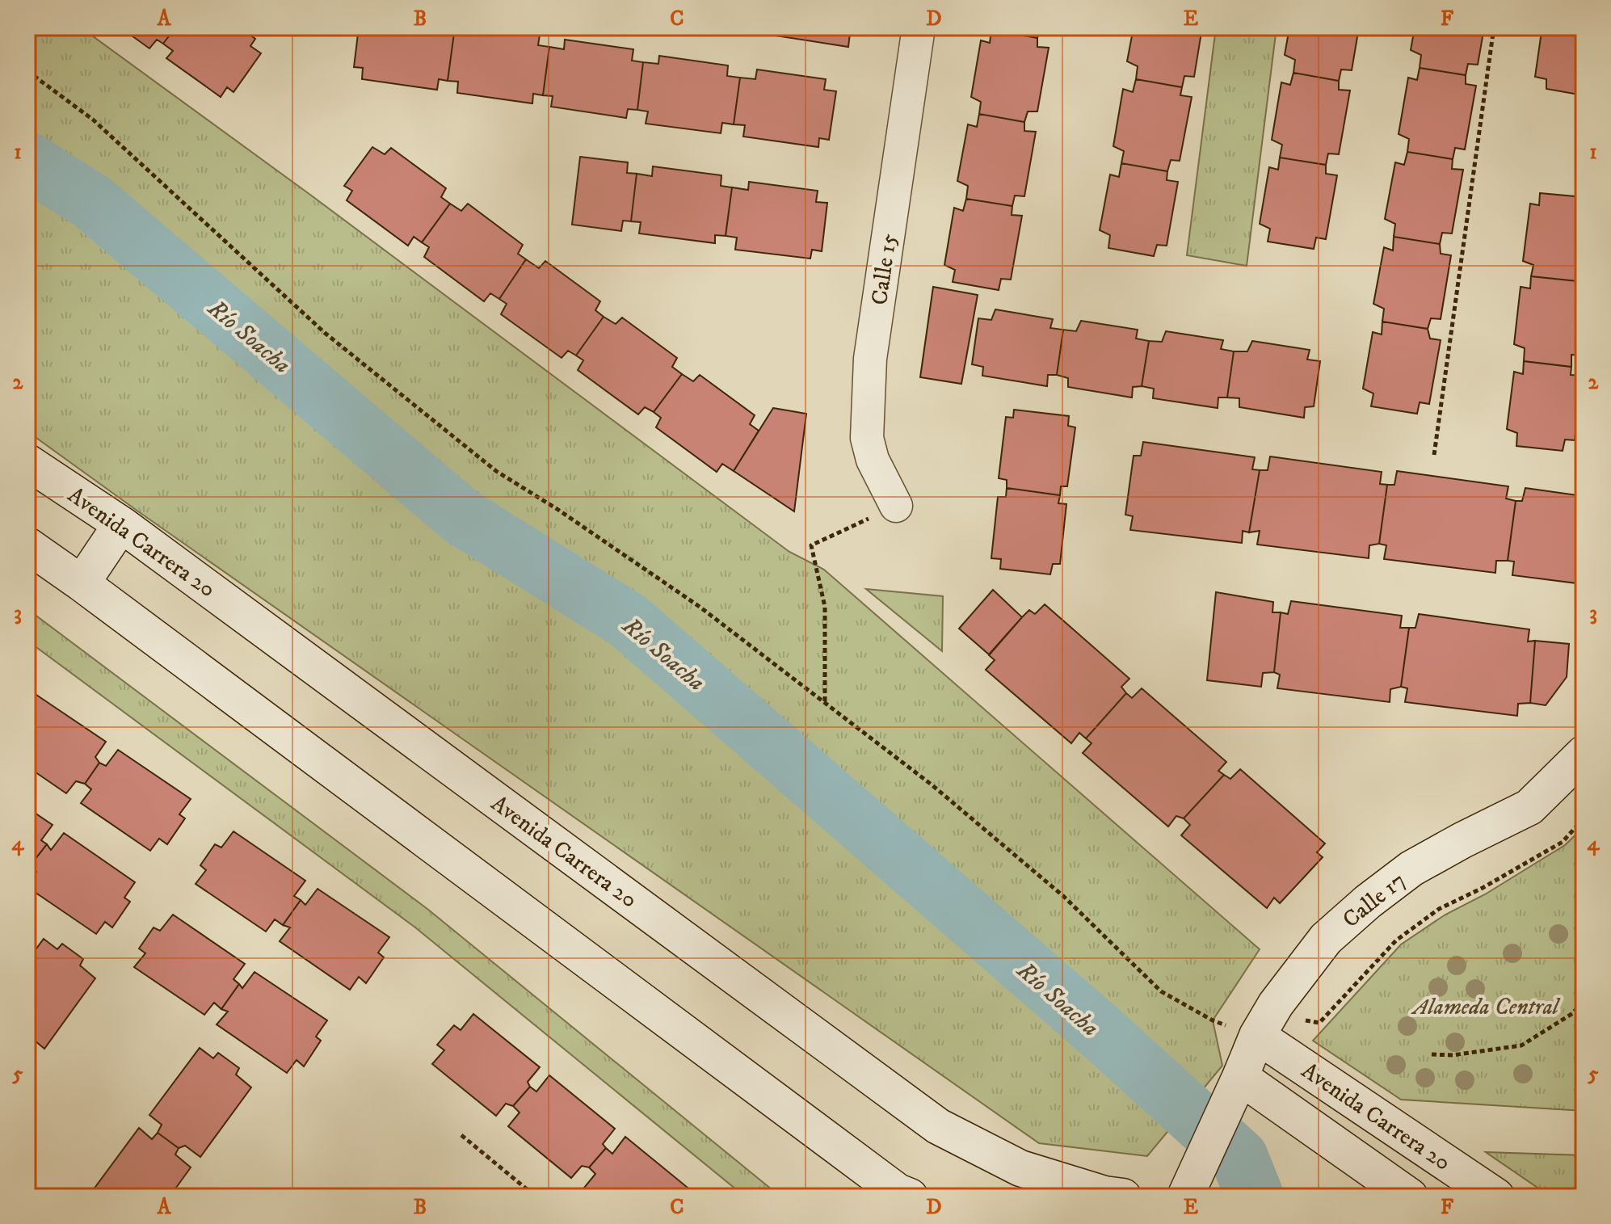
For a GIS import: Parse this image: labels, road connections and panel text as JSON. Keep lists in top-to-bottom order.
{
  "streets": {
    "street": ["Calle 15", "Avenida Carrera 20", "Calle 17"]
  },
  "crossings": [
    ["Avenida Carrera 20", "Calle 17"]
  ],
  "water": ["Río Soacha"],
  "parks": ["Alameda Central"],
  "grid": {
    "columns": [
      "A",
      "B",
      "C",
      "D",
      "E",
      "F"
    ],
    "rows": [
      "1",
      "2",
      "3",
      "4",
      "5"
    ]
  }
}
